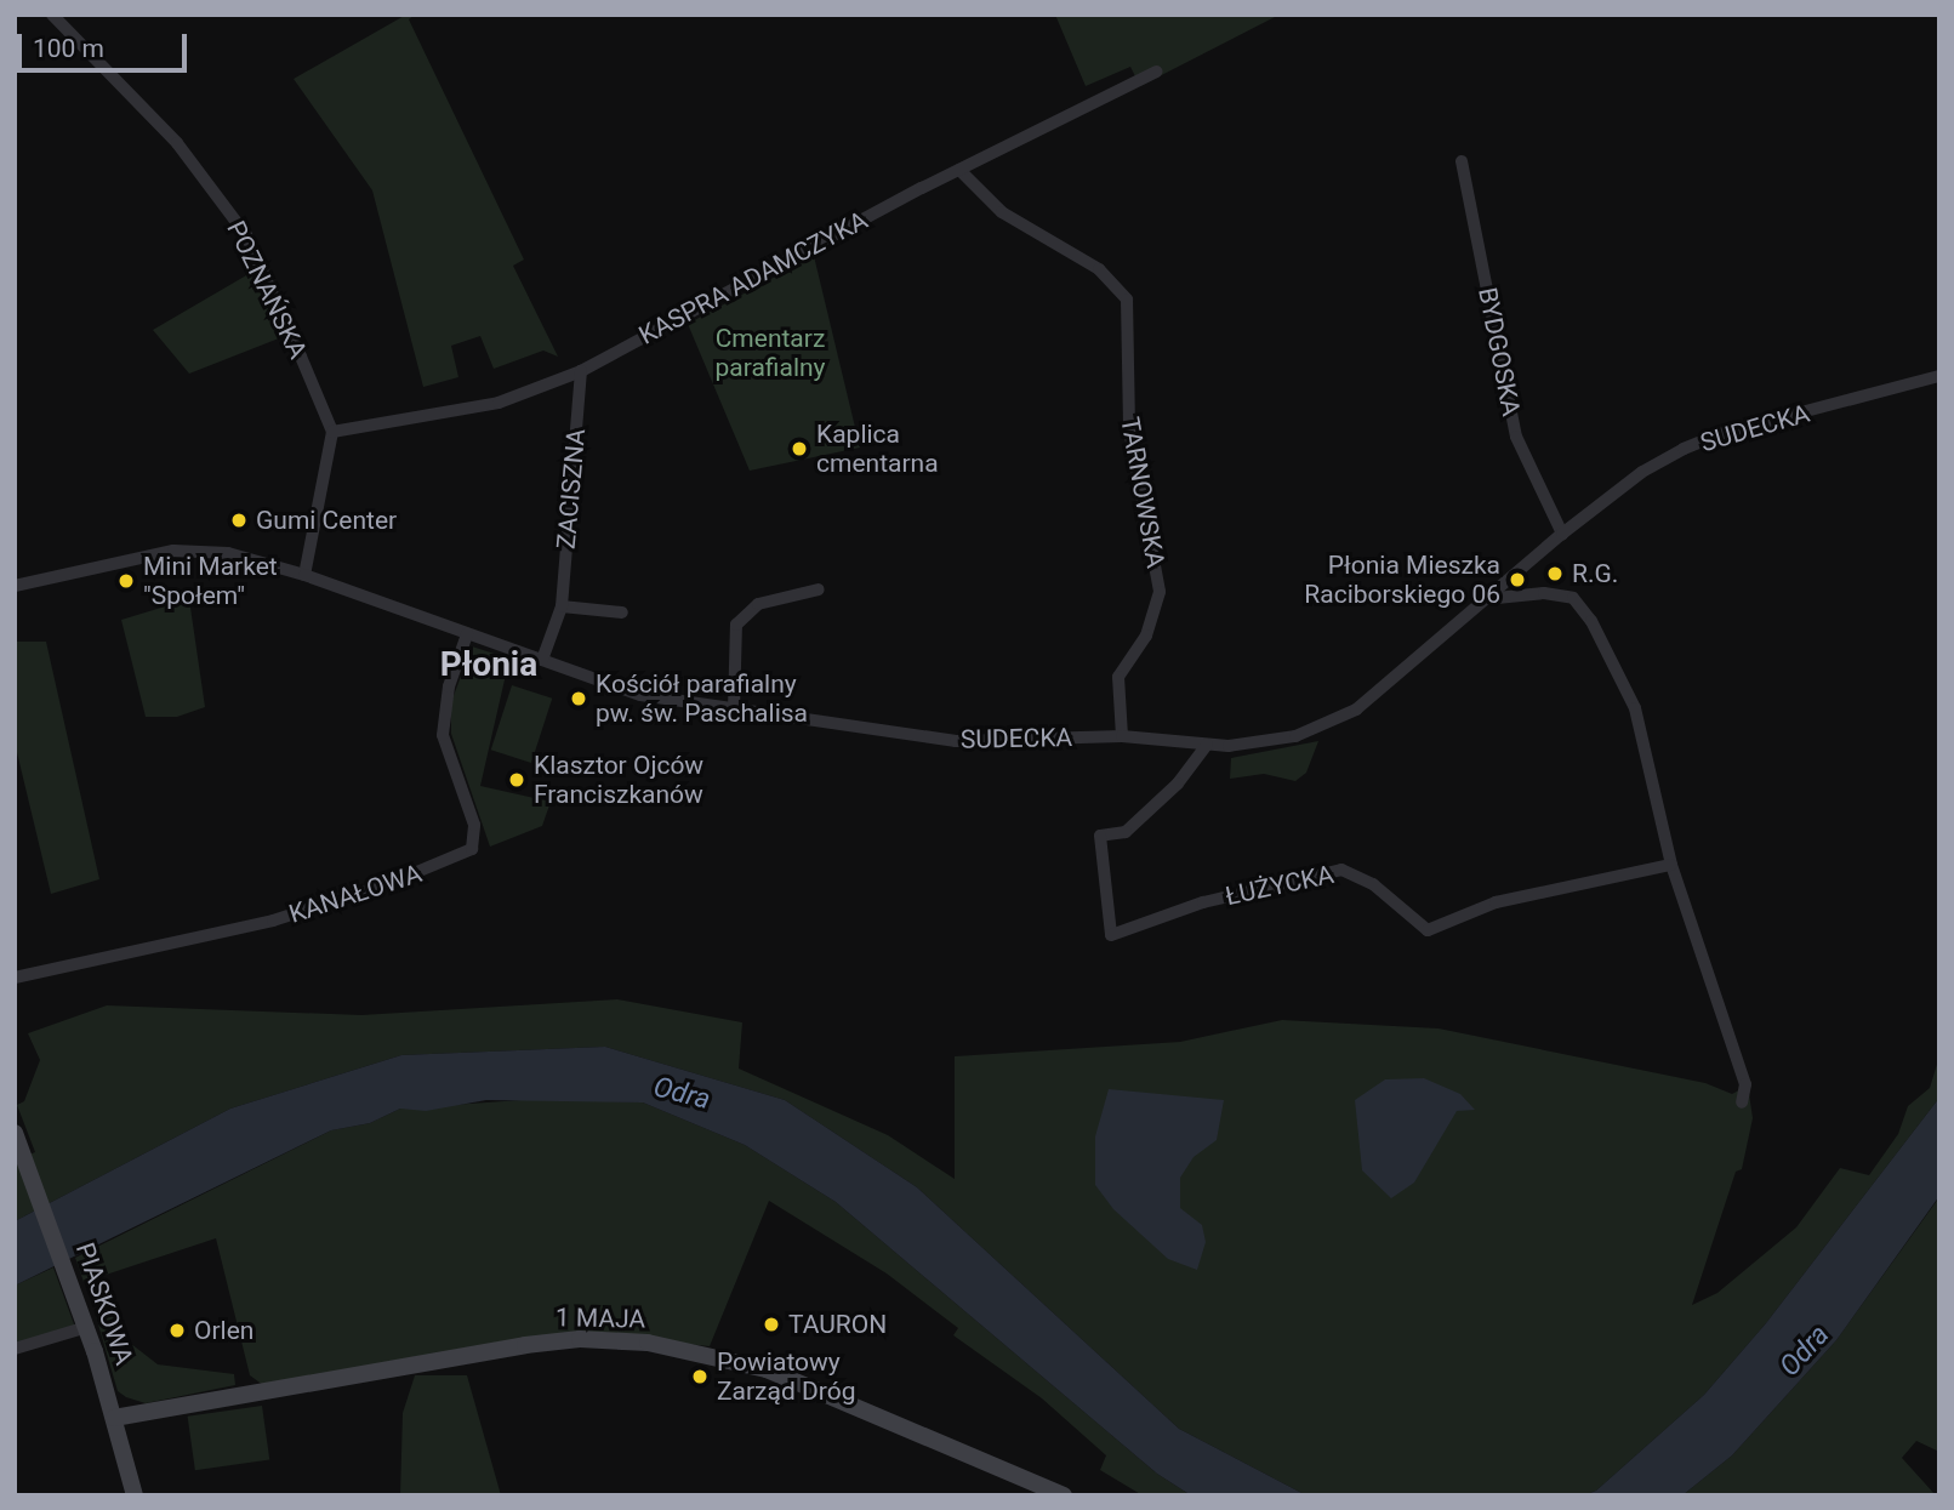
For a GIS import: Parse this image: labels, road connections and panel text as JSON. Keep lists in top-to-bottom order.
{
  "streets": {
    "street": [
      "KASPRA ADAMCZYKA",
      "POZNAŃSKA",
      "BYDGOSKA",
      "SUDECKA",
      "ZACISZNA",
      "TARNOWSKA",
      "ŁUŻYCKA",
      "KANAŁOWA",
      "PIASKOWA",
      "1 MAJA"
    ]
  },
  "crossings": [
    ["KASPRA ADAMCZYKA", "POZNAŃSKA"],
    ["KASPRA ADAMCZYKA", "ZACISZNA"],
    ["KASPRA ADAMCZYKA", "TARNOWSKA"],
    ["BYDGOSKA", "SUDECKA"],
    ["SUDECKA", "ZACISZNA"],
    ["SUDECKA", "TARNOWSKA"],
    ["SUDECKA", "ŁUŻYCKA"],
    ["SUDECKA", "KANAŁOWA"],
    ["PIASKOWA", "1 MAJA"]
  ],
  "districts": ["Płonia"],
  "water": ["Odra"],
  "parks": ["Cmentarz parafialny"],
  "places": [
    "Kaplica cmentarna",
    "Gumi Center",
    "R.G.",
    "Płonia Mieszka Raciborskiego 06",
    "Mini Market \"Społem\"",
    "Kościół parafialny pw. św. Paschalisa",
    "Klasztor Ojców Franciszkanów",
    "TAURON",
    "Orlen",
    "Powiatowy Zarząd Dróg"
  ],
  "scale_bar": "100 m"
}
